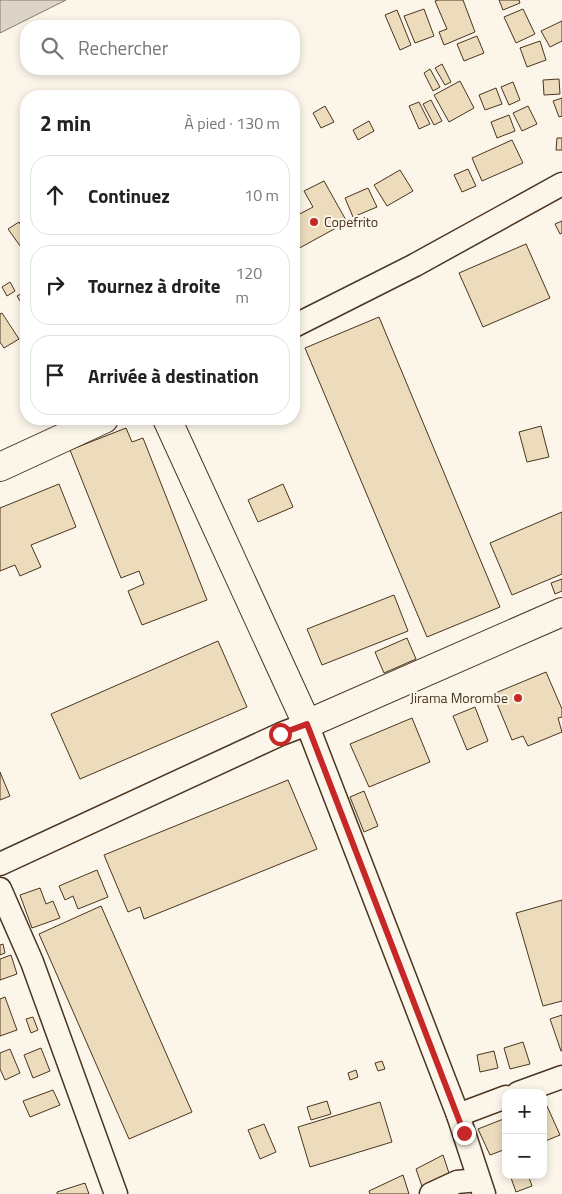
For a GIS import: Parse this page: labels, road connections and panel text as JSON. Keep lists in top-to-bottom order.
{
  "places": ["Copefrito", "Jirama Morombe"],
  "page": {
    "search": "Rechercher",
    "heading": ["2 min", "À pied · 130 m"],
    "list": [
      ["Continuez", "10 m"],
      ["Tournez à droite", "120 m"],
      "Arrivée à destination"
    ],
    "map_buttons": ["+", "−"]
  }
}
